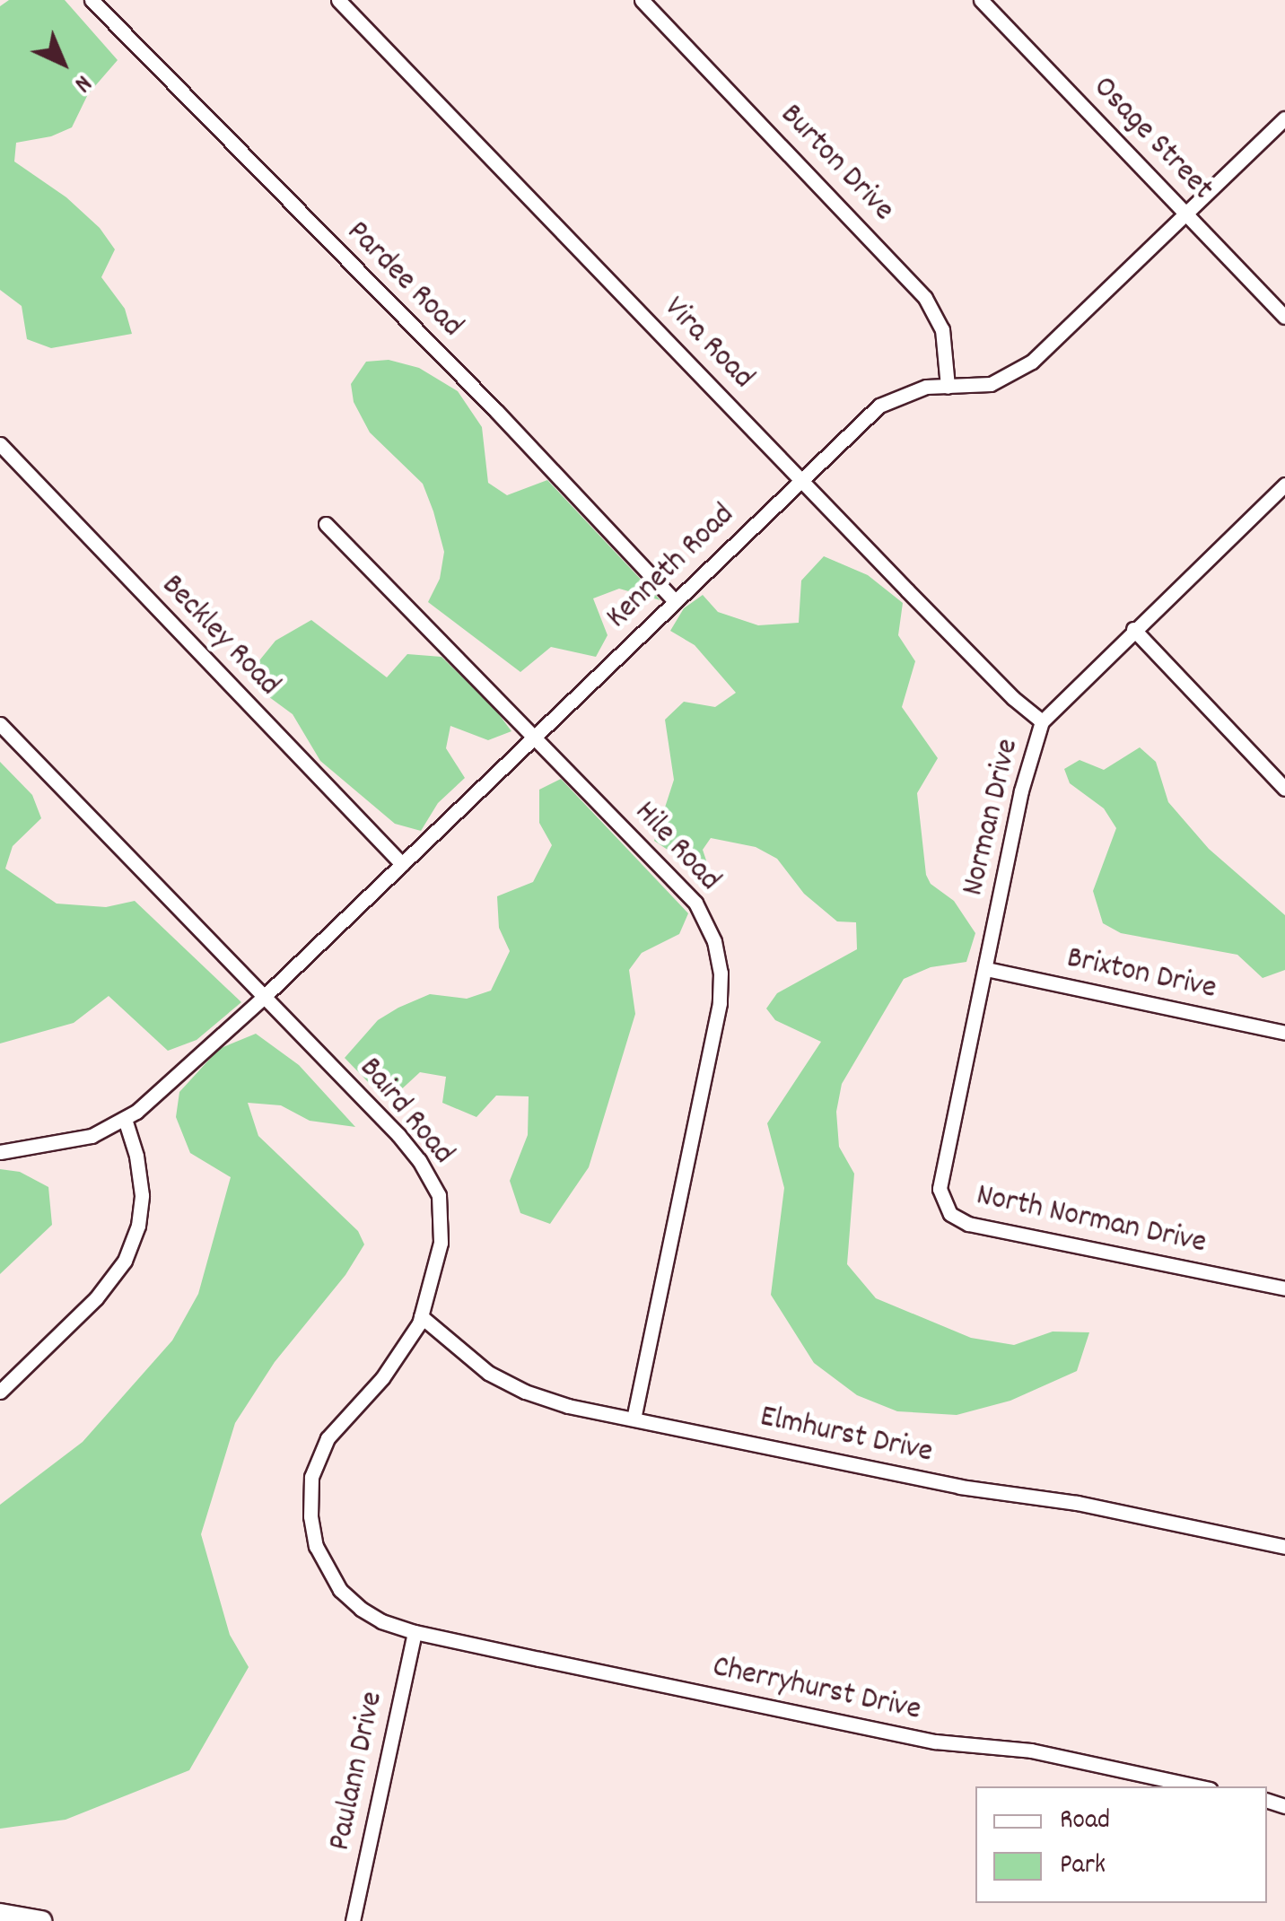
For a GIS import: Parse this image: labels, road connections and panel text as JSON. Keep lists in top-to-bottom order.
{
  "streets": {
    "street": [
      "Osage Street",
      "Burton Drive",
      "Pardee Road",
      "Vira Road",
      "Kenneth Road",
      "Beckley Road",
      "Norman Drive",
      "Hile Road",
      "Brixton Drive",
      "Baird Road",
      "North Norman Drive",
      "Elmhurst Drive",
      "Cherryhurst Drive",
      "Paulann Drive"
    ]
  },
  "crossings": [
    ["Osage Street", "Kenneth Road"],
    ["Burton Drive", "Kenneth Road"],
    ["Pardee Road", "Kenneth Road"],
    ["Vira Road", "Kenneth Road"],
    ["Vira Road", "Norman Drive"],
    ["Kenneth Road", "Beckley Road"],
    ["Kenneth Road", "Hile Road"],
    ["Kenneth Road", "Baird Road"],
    ["Norman Drive", "Brixton Drive"],
    ["Norman Drive", "North Norman Drive"],
    ["Hile Road", "Elmhurst Drive"],
    ["Baird Road", "Elmhurst Drive"],
    ["Baird Road", "Cherryhurst Drive"],
    ["Baird Road", "Paulann Drive"],
    ["Cherryhurst Drive", "Paulann Drive"]
  ],
  "legend": ["Road", "Park"],
  "north": "bottom right"
}
